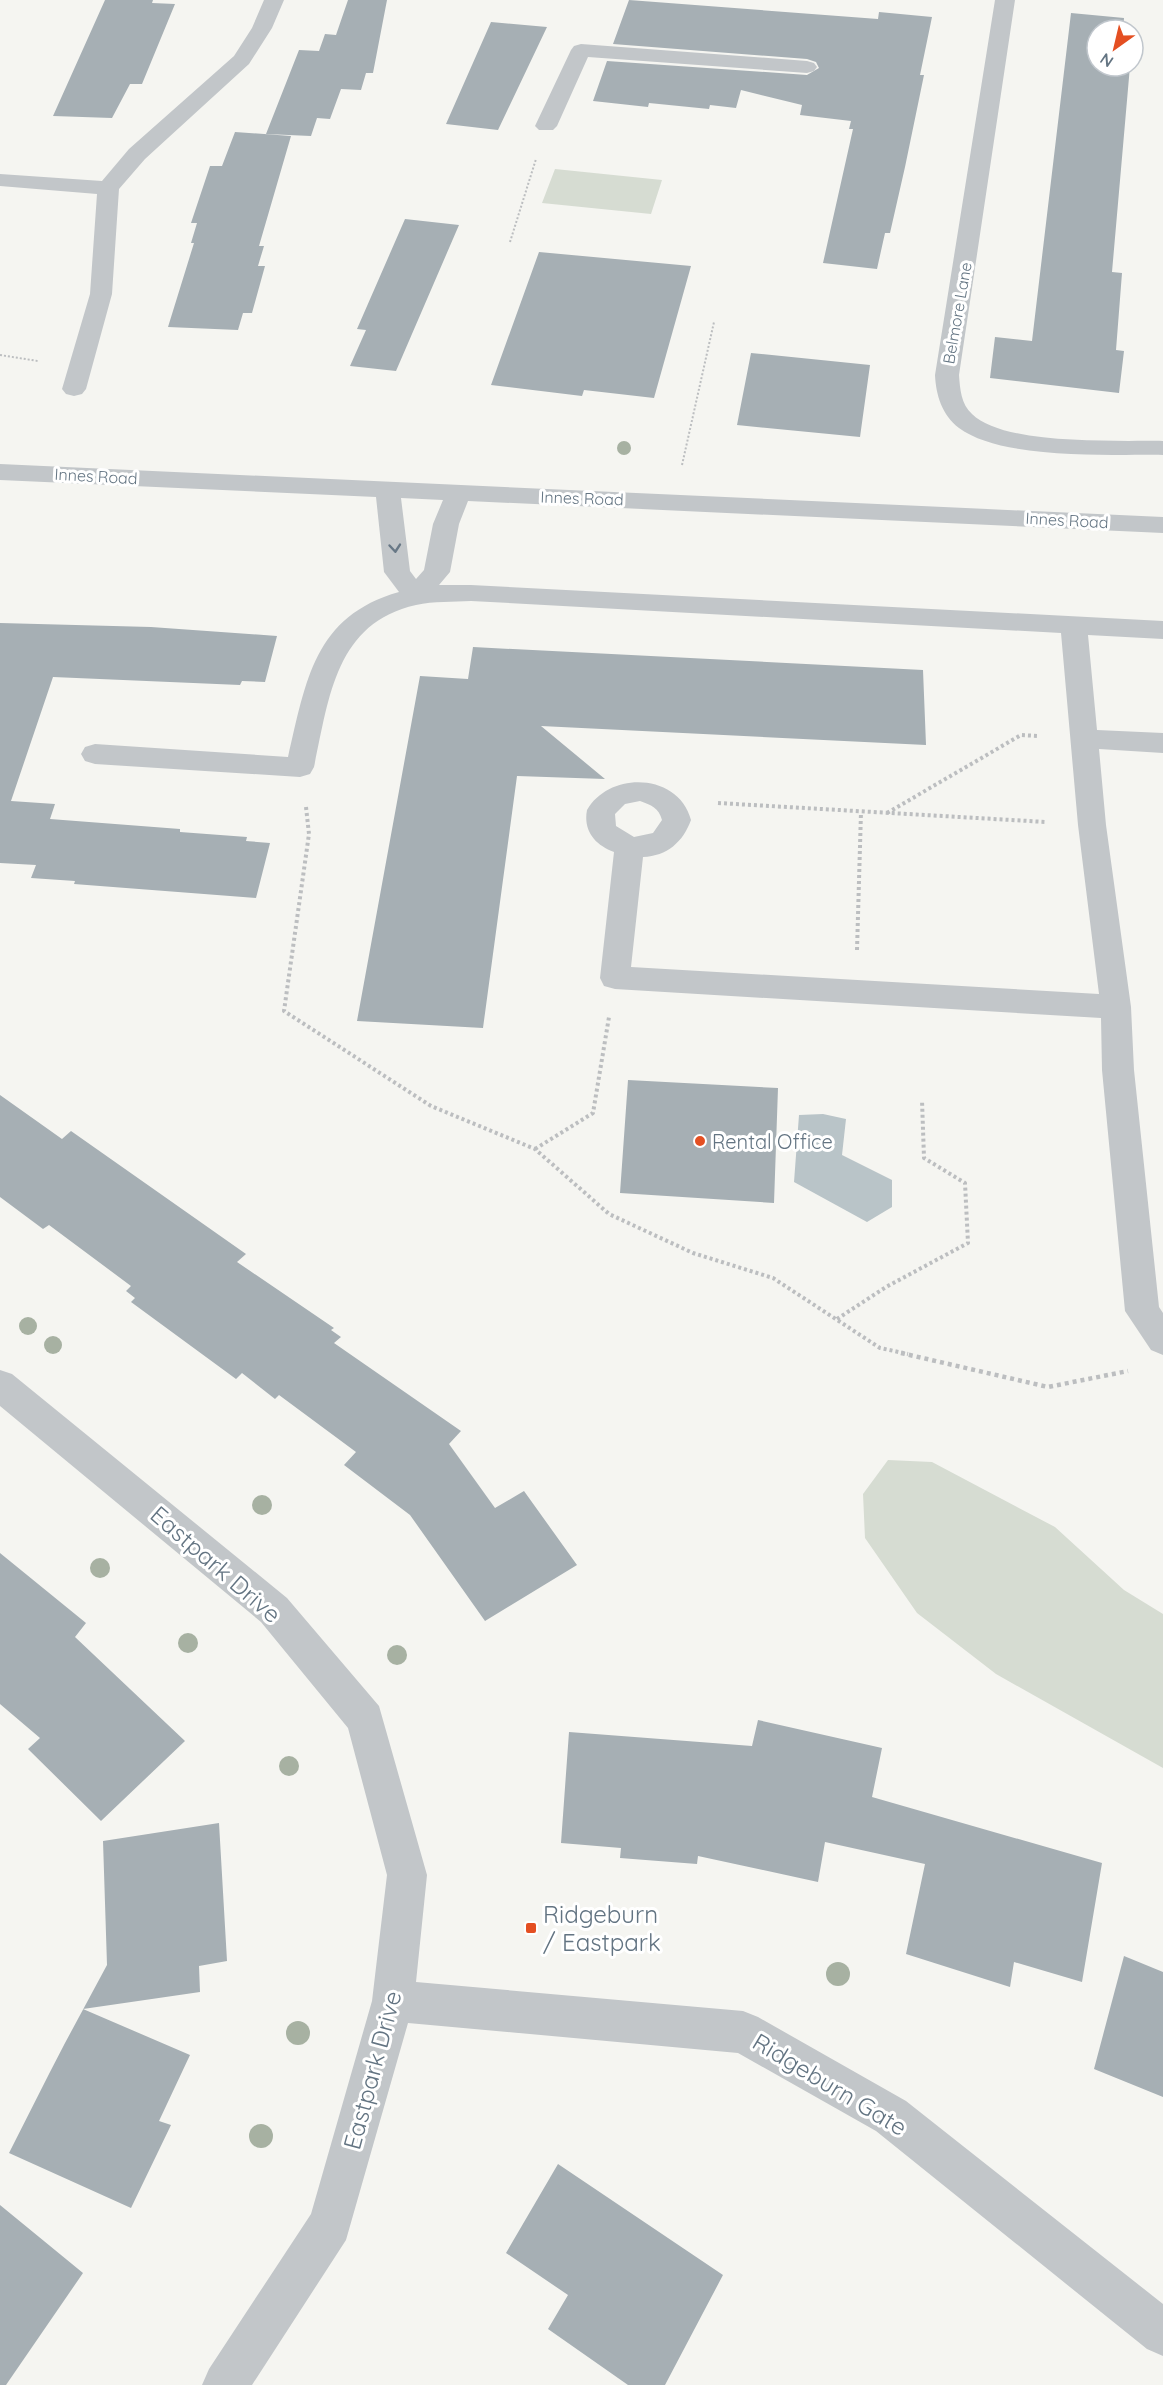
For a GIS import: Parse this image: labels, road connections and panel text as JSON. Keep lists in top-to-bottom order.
{
  "streets": {
    "street": [
      "Belmore Lane",
      "Innes Road",
      "Eastpark Drive",
      "Ridgeburn Gate"
    ]
  },
  "crossings": [
    ["Eastpark Drive", "Ridgeburn Gate"]
  ],
  "places": {
    "other": ["Rental Office"],
    "transit": ["Ridgeburn / Eastpark"]
  },
  "north": "bottom left"
}
